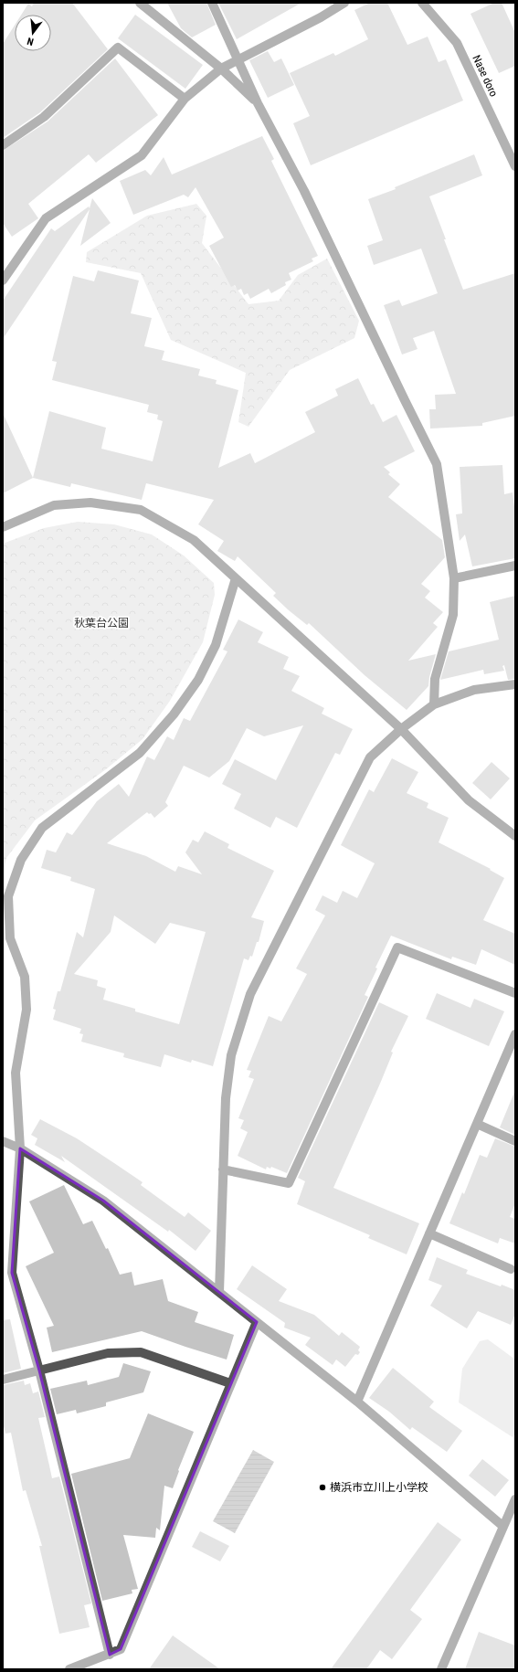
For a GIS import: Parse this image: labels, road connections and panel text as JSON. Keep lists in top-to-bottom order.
{
  "streets": {
    "street": ["Nase doro"]
  },
  "parks": ["秋葉台公園"],
  "places": ["横浜市立川上小学校"],
  "north": "bottom"
}
